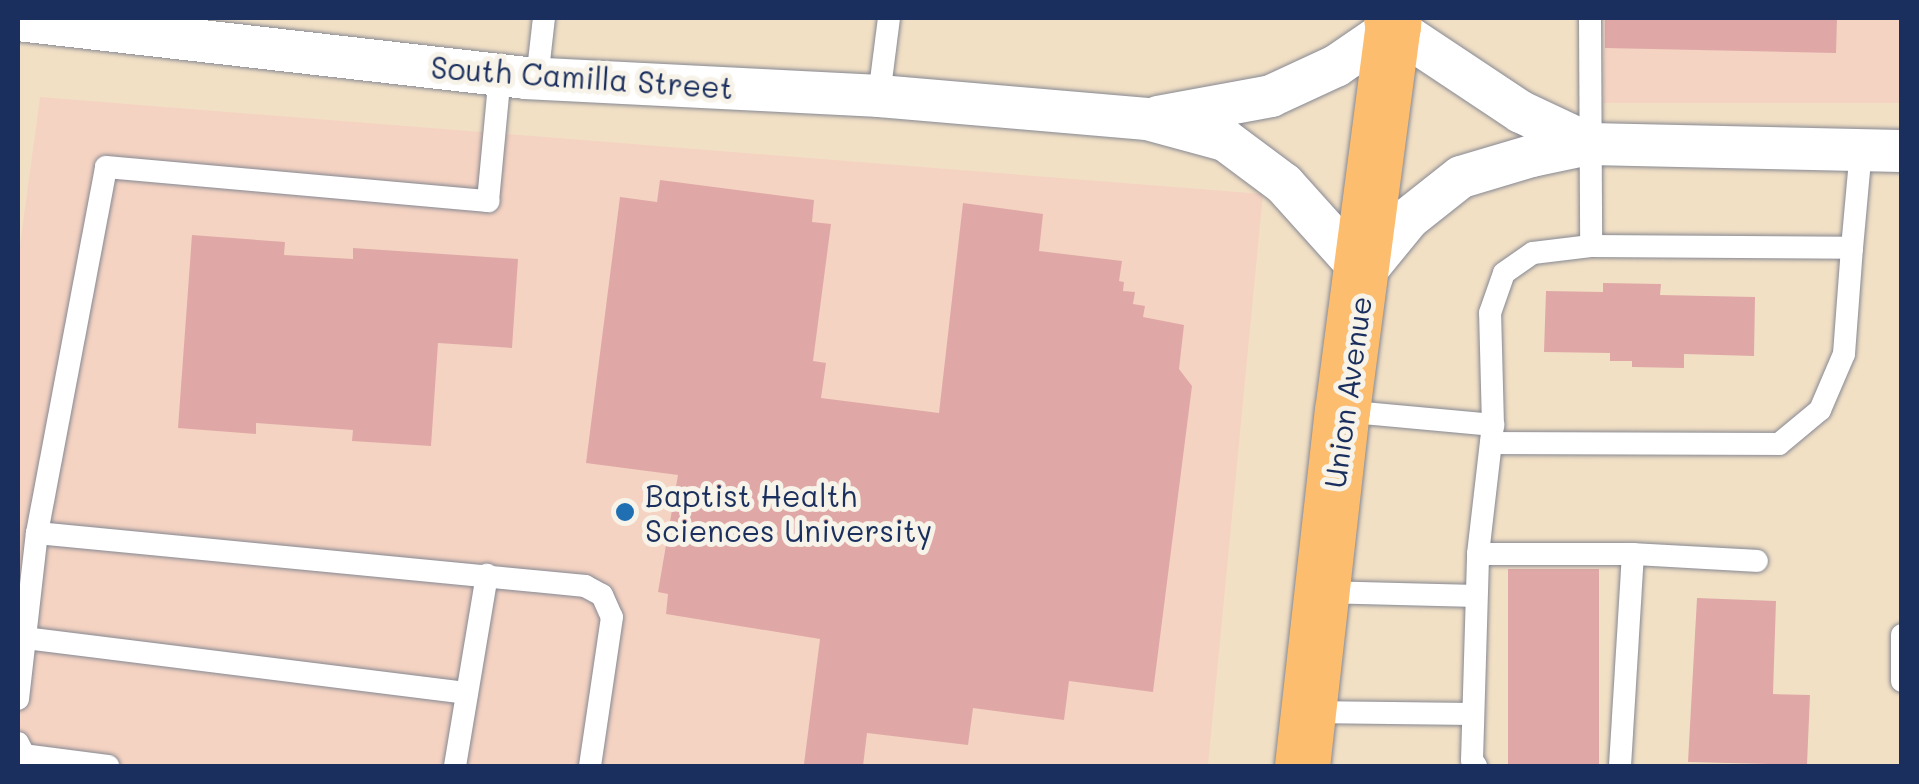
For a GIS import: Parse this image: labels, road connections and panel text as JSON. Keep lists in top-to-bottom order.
{
  "streets": {
    "main road": ["Union Avenue"],
    "street": ["South Camilla Street"]
  },
  "crossings": [
    ["South Camilla Street", "Union Avenue"]
  ],
  "places": ["Baptist Health Sciences University"]
}
